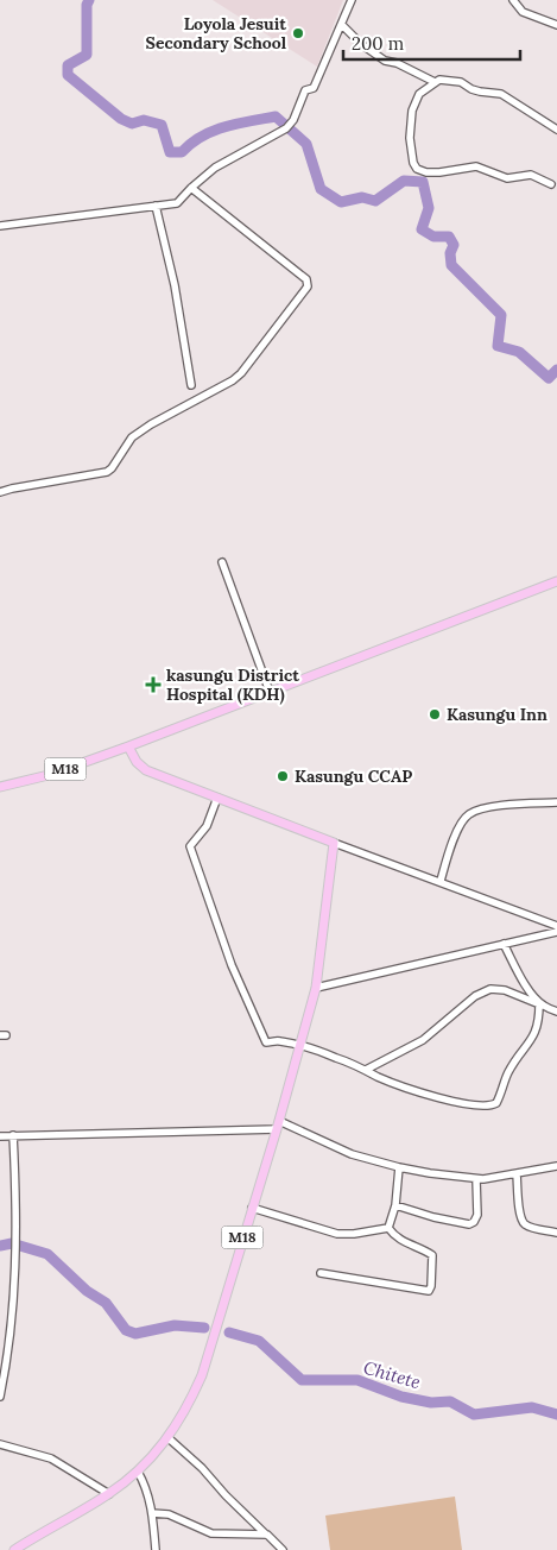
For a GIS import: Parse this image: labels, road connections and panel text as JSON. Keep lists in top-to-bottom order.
{
  "streets": {
    "main road": ["M18"]
  },
  "water": ["Chitete"],
  "places": {
    "other": ["Loyola Jesuit Secondary School", "Kasungu Inn", "Kasungu CCAP"],
    "health": ["kasungu District Hospital (KDH)"]
  },
  "scale_bar": "200 m"
}
